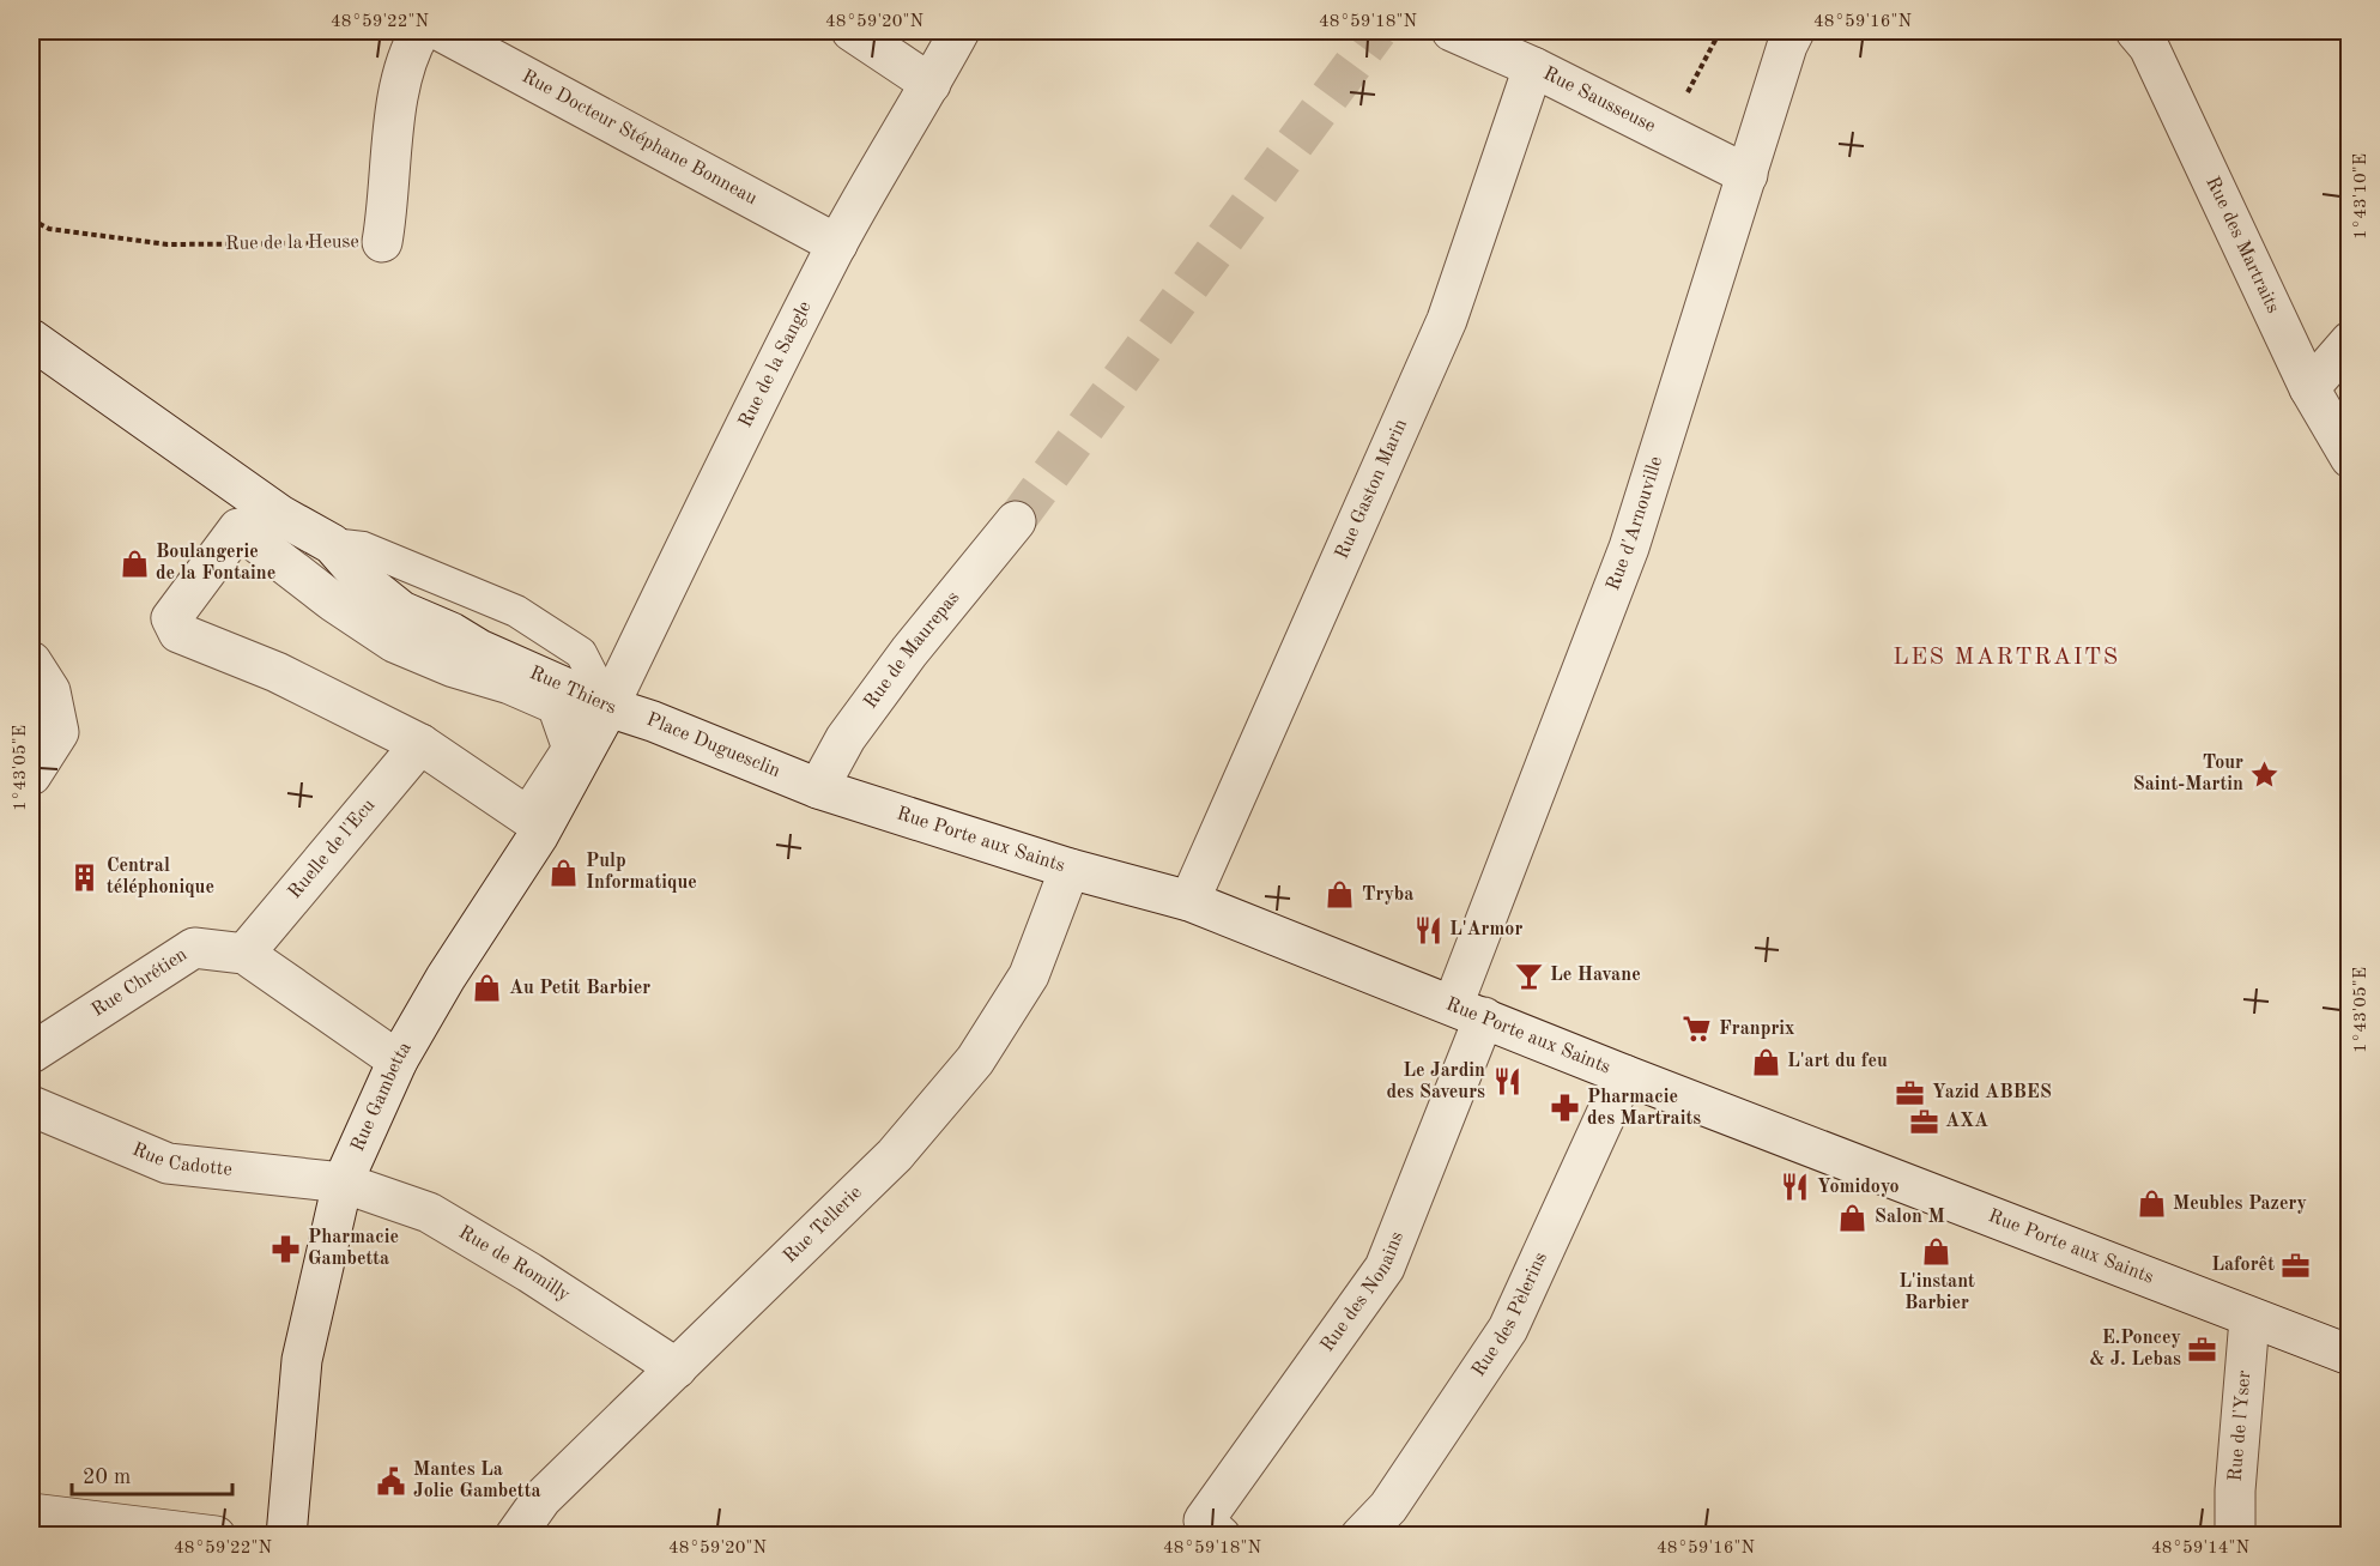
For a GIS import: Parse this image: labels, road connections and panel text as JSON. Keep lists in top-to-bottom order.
{
  "streets": {
    "street": [
      "Rue Sausseuse",
      "Rue Docteur Stéphane Bonneau",
      "Rue de la Heuse",
      "Rue des Martraits",
      "Rue de la Sangle",
      "Rue Gaston Marin",
      "Rue d'Arnouville",
      "Rue de Maurepas",
      "Rue Thiers",
      "Place Duguesclin",
      "Rue Porte aux Saints",
      "Ruelle de l'Ecu",
      "Rue Chrétien",
      "Rue Gambetta",
      "Rue Cadotte",
      "Rue Tellerie",
      "Rue de Romilly",
      "Rue des Nonains",
      "Rue des Pèlerins",
      "Rue de l'Yser"
    ]
  },
  "crossings": [
    ["Rue Sausseuse", "Rue Gaston Marin"],
    ["Rue Sausseuse", "Rue d'Arnouville"],
    ["Rue Docteur Stéphane Bonneau", "Rue de la Sangle"],
    ["Rue de la Sangle", "Rue Thiers"],
    ["Rue de la Sangle", "Place Duguesclin"],
    ["Rue de la Sangle", "Rue Gambetta"],
    ["Rue Gaston Marin", "Rue Porte aux Saints"],
    ["Rue d'Arnouville", "Rue Porte aux Saints"],
    ["Rue d'Arnouville", "Rue des Nonains"],
    ["Rue de Maurepas", "Place Duguesclin"],
    ["Rue de Maurepas", "Rue Porte aux Saints"],
    ["Rue Thiers", "Place Duguesclin"],
    ["Rue Thiers", "Rue Gambetta"],
    ["Place Duguesclin", "Rue Porte aux Saints"],
    ["Place Duguesclin", "Rue Gambetta"],
    ["Rue Porte aux Saints", "Rue Tellerie"],
    ["Rue Porte aux Saints", "Rue des Nonains"],
    ["Rue Porte aux Saints", "Rue des Pèlerins"],
    ["Rue Porte aux Saints", "Rue de l'Yser"],
    ["Ruelle de l'Ecu", "Rue Chrétien"],
    ["Rue Chrétien", "Rue Gambetta"],
    ["Rue Gambetta", "Rue Cadotte"],
    ["Rue Gambetta", "Rue de Romilly"],
    ["Rue Cadotte", "Rue de Romilly"],
    ["Rue Tellerie", "Rue de Romilly"]
  ],
  "districts": ["LES MARTRAITS"],
  "places": {
    "shop": [
      "Boulangerie de la Fontaine",
      "Pulp Informatique",
      "Tryba",
      "Au Petit Barbier",
      "L'art du feu",
      "Meubles Pazery",
      "Salon M",
      "L'instant Barbier"
    ],
    "place": ["Tour Saint-Martin"],
    "building": ["Central téléphonique"],
    "restaurant": ["L'Armor", "Le Jardin des Saveurs", "Yomidoyo"],
    "bar": ["Le Havane"],
    "supermarket": ["Franprix"],
    "office": [
      "Yazid ABBES",
      "AXA",
      "Laforêt",
      "E.Poncey & J. Lebas"
    ],
    "pharmacy": ["Pharmacie des Martraits", "Pharmacie Gambetta"],
    "public building": ["Mantes La Jolie Gambetta"]
  },
  "scale_bar": "20 m",
  "coordinates": [
    "48°59'22\"N",
    "48°59'20\"N",
    "48°59'18\"N",
    "48°59'16\"N",
    "1°43'10\"E",
    "1°43'05\"E",
    "48°59'14\"N"
  ]
}
